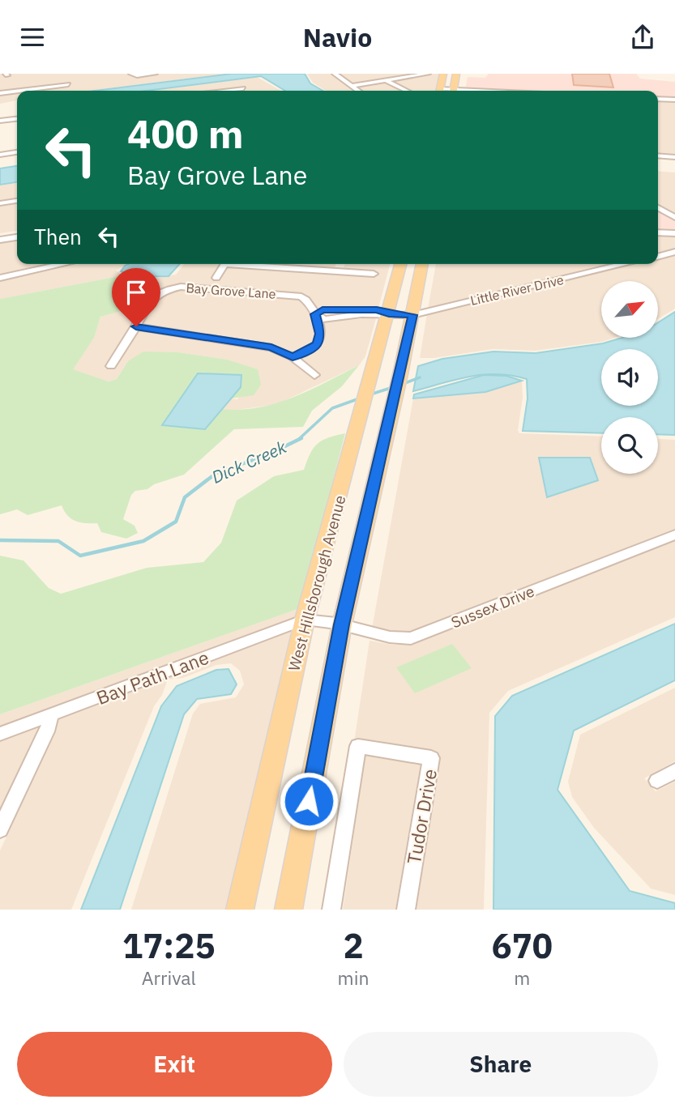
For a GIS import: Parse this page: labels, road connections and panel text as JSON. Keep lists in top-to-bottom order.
{
  "streets": {
    "main road": ["West Hillsborough Avenue"],
    "street": [
      "Little River Drive",
      "Bay Grove Lane",
      "Sussex Drive",
      "Bay Path Lane",
      "Tudor Drive"
    ]
  },
  "crossings": [
    ["Little River Drive", "West Hillsborough Avenue"],
    ["West Hillsborough Avenue", "Sussex Drive"],
    ["West Hillsborough Avenue", "Bay Path Lane"],
    ["Sussex Drive", "Bay Path Lane"]
  ],
  "water": ["Dick Creek"],
  "north": "top right",
  "page": {
    "header": "Navio",
    "turn": ["400 m", "Bay Grove Lane"],
    "then": "Then",
    "eta": [
      "17:25",
      "Arrival",
      "2",
      "min",
      "670",
      "m"
    ],
    "buttons": ["Exit", "Share"]
  }
}
